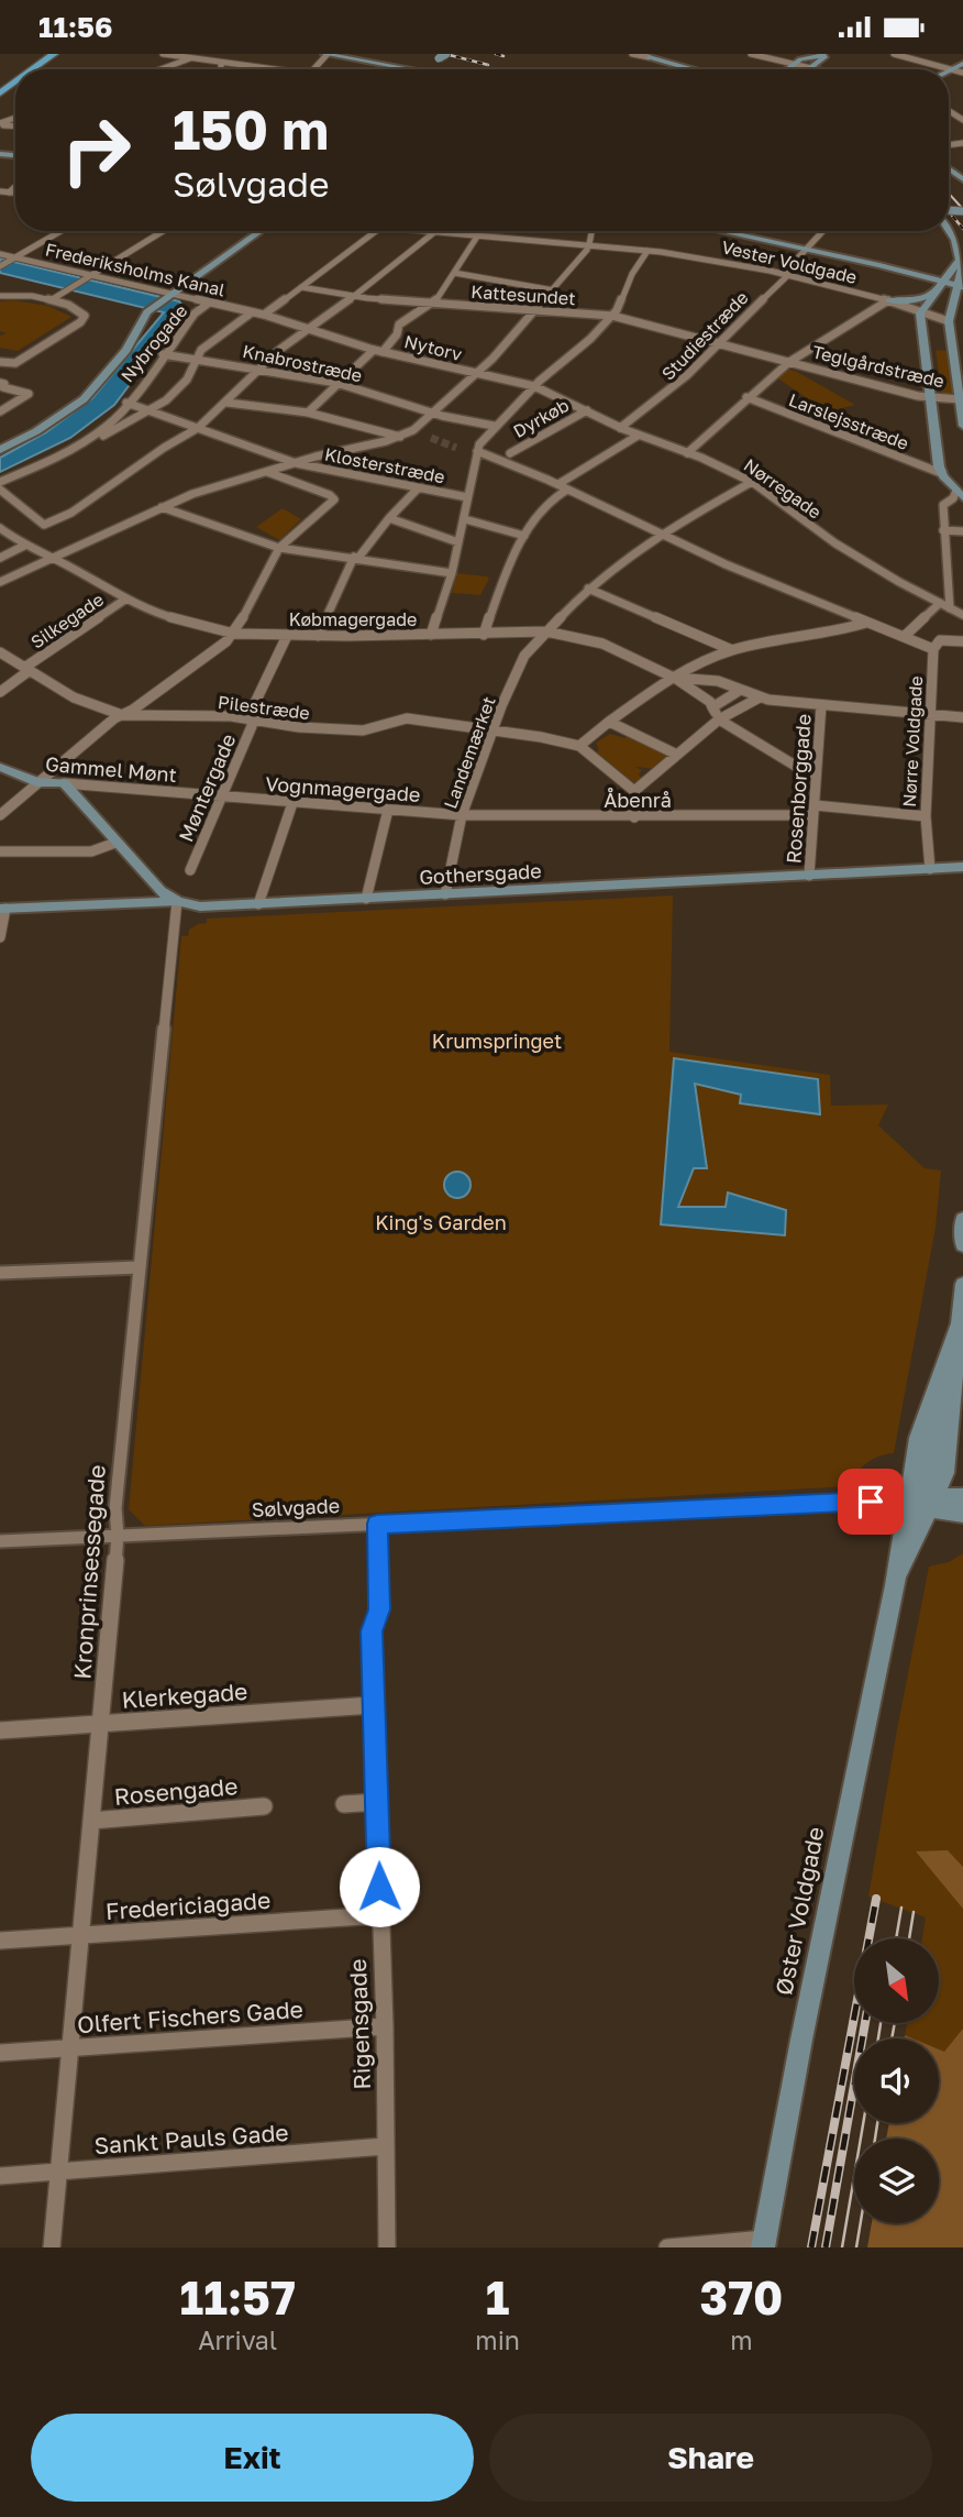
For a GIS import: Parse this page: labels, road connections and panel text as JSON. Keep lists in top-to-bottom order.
{
  "streets": {
    "street": [
      "Vester Voldgade",
      "Frederiksholms Kanal",
      "Kattesundet",
      "Studiestræde",
      "Nybrogade",
      "Nytorv",
      "Knabrostræde",
      "Teglgårdstræde",
      "Dyrkøb",
      "Larslejsstræde",
      "Klosterstræde",
      "Nørregade",
      "Købmagergade",
      "Silkegade",
      "Pilestræde",
      "Nørre Voldgade",
      "Landemærket",
      "Gammel Mønt",
      "Møntergade",
      "Vognmagergade",
      "Rosenborggade",
      "Åbenrå",
      "Gothersgade",
      "Sølvgade",
      "Kronprinsessegade",
      "Klerkegade",
      "Rosengade",
      "Fredericiagade",
      "Øster Voldgade",
      "Olfert Fischers Gade",
      "Rigensgade",
      "Sankt Pauls Gade"
    ]
  },
  "crossings": [
    ["Vester Voldgade", "Studiestræde"],
    ["Frederiksholms Kanal", "Nybrogade"],
    ["Frederiksholms Kanal", "Nytorv"],
    ["Kattesundet", "Studiestræde"],
    ["Kattesundet", "Nytorv"],
    ["Kattesundet", "Teglgårdstræde"],
    ["Studiestræde", "Teglgårdstræde"],
    ["Studiestræde", "Nørregade"],
    ["Nybrogade", "Knabrostræde"],
    ["Nybrogade", "Klosterstræde"],
    ["Nytorv", "Nørregade"],
    ["Dyrkøb", "Nørregade"],
    ["Nørregade", "Landemærket"],
    ["Købmagergade", "Silkegade"],
    ["Købmagergade", "Landemærket"],
    ["Købmagergade", "Møntergade"],
    ["Silkegade", "Pilestræde"],
    ["Pilestræde", "Landemærket"],
    ["Pilestræde", "Møntergade"],
    ["Nørre Voldgade", "Åbenrå"],
    ["Nørre Voldgade", "Gothersgade"],
    ["Landemærket", "Vognmagergade"],
    ["Landemærket", "Åbenrå"],
    ["Landemærket", "Gothersgade"],
    ["Gammel Mønt", "Møntergade"],
    ["Gammel Mønt", "Vognmagergade"],
    ["Møntergade", "Vognmagergade"],
    ["Vognmagergade", "Åbenrå"],
    ["Rosenborggade", "Åbenrå"],
    ["Rosenborggade", "Gothersgade"],
    ["Gothersgade", "Kronprinsessegade"],
    ["Sølvgade", "Kronprinsessegade"],
    ["Sølvgade", "Øster Voldgade"],
    ["Sølvgade", "Rigensgade"],
    ["Kronprinsessegade", "Klerkegade"],
    ["Kronprinsessegade", "Rosengade"],
    ["Kronprinsessegade", "Fredericiagade"],
    ["Kronprinsessegade", "Olfert Fischers Gade"],
    ["Kronprinsessegade", "Sankt Pauls Gade"],
    ["Klerkegade", "Rigensgade"],
    ["Fredericiagade", "Rigensgade"],
    ["Olfert Fischers Gade", "Rigensgade"],
    ["Rigensgade", "Sankt Pauls Gade"]
  ],
  "parks": ["Krumspringet", "King's Garden"],
  "north": "bottom right",
  "page": {
    "status": "11:56",
    "turn": ["150 m", "Sølvgade"],
    "eta": [
      "11:57",
      "Arrival",
      "1",
      "min",
      "370",
      "m"
    ],
    "buttons": ["Exit", "Share"]
  }
}
